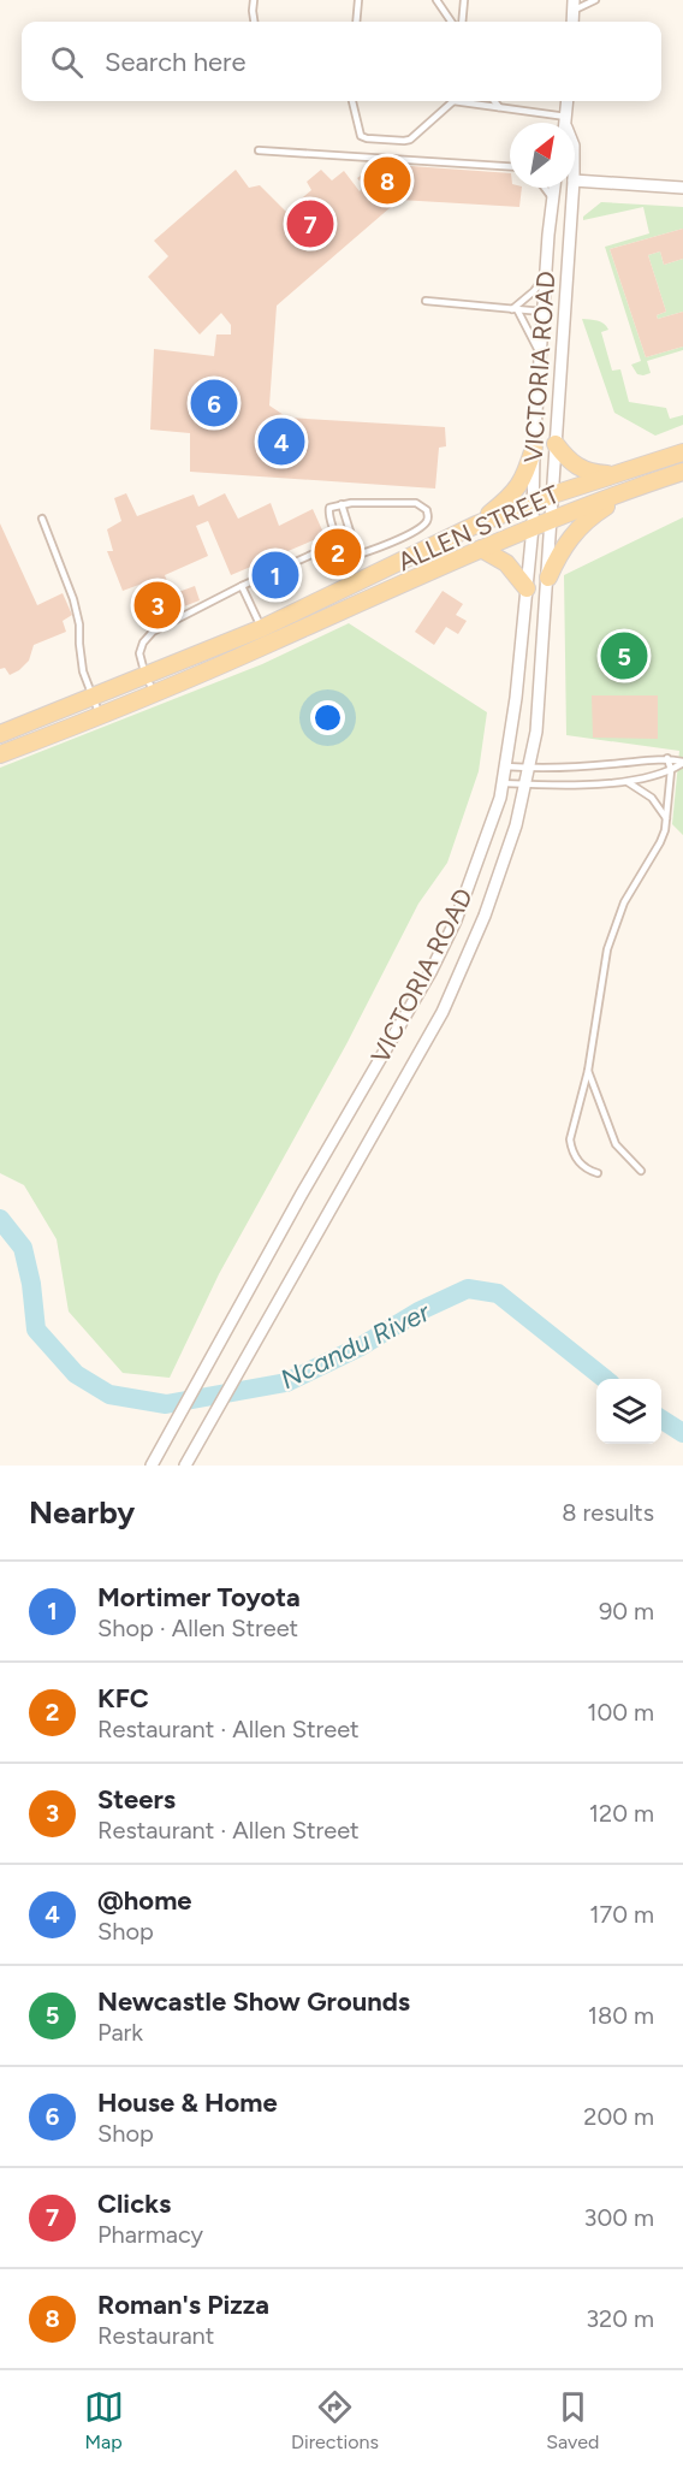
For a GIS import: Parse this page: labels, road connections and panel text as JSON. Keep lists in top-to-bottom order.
{
  "streets": {
    "main road": ["ALLEN STREET"],
    "street": ["VICTORIA ROAD"]
  },
  "crossings": [
    ["VICTORIA ROAD", "ALLEN STREET"]
  ],
  "water": ["Ncandu River"],
  "north": "top right",
  "page": {
    "search": "Search here",
    "pins": [
      "8",
      "7",
      "6",
      "4",
      "2",
      "1",
      "3",
      "5"
    ],
    "heading": ["Nearby", "8 results"],
    "list": [
      {
        "mark": "1",
        "name": "Mortimer Toyota",
        "note": "Shop · Allen Street",
        "value": "90 m"
      },
      {
        "mark": "2",
        "name": "KFC",
        "note": "Restaurant · Allen Street",
        "value": "100 m"
      },
      {
        "mark": "3",
        "name": "Steers",
        "note": "Restaurant · Allen Street",
        "value": "120 m"
      },
      {
        "mark": "4",
        "name": "@home",
        "note": "Shop",
        "value": "170 m"
      },
      {
        "mark": "5",
        "name": "Newcastle Show Grounds",
        "note": "Park",
        "value": "180 m"
      },
      {
        "mark": "6",
        "name": "House & Home",
        "note": "Shop",
        "value": "200 m"
      },
      {
        "mark": "7",
        "name": "Clicks",
        "note": "Pharmacy",
        "value": "300 m"
      },
      {
        "mark": "8",
        "name": "Roman's Pizza",
        "note": "Restaurant",
        "value": "320 m"
      }
    ],
    "nav": ["Map", "Directions", "Saved"]
  }
}
